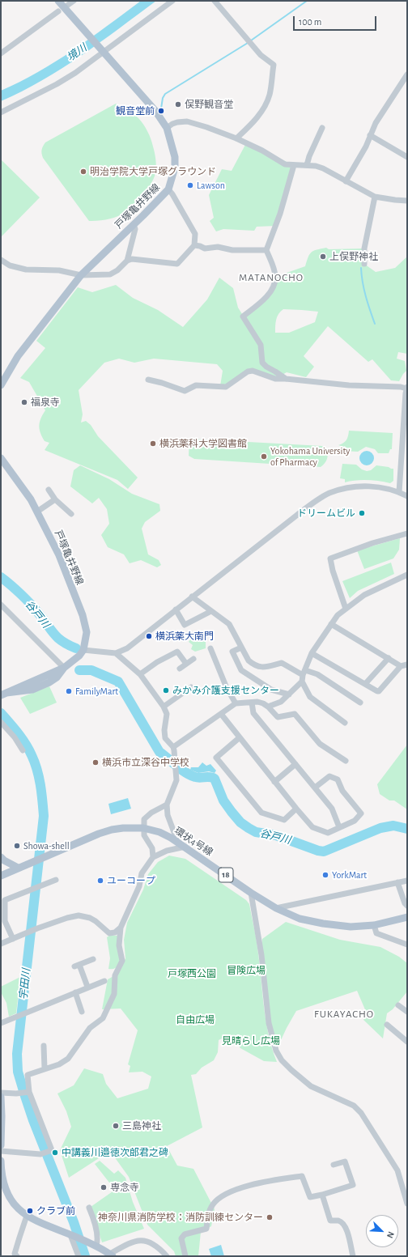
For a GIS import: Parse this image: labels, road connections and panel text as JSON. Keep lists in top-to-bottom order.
{
  "streets": {
    "main road": ["戸塚亀井野線", "環状4号線", "18"]
  },
  "districts": ["MATANOCHO", "FUKAYACHO"],
  "water": ["境川", "谷戸川", "宇田川"],
  "parks": [
    "冒険広場",
    "戸塚西公園",
    "自由広場",
    "見晴らし広場"
  ],
  "places": [
    "俣野観音堂",
    "観音堂前",
    "明治学院大学戸塚グラウンド",
    "Lawson",
    "上俣野神社",
    "福泉寺",
    "横浜薬科大学図書館",
    "Yokohama University of Pharmacy",
    "ドリームビル",
    "横浜薬大南門",
    "みかみ介護支援センター",
    "FamilyMart",
    "横浜市立深谷中学校",
    "Showa-shell",
    "YorkMart",
    "ユーコープ",
    "三島神社",
    "中講義川邉徳次郎君之碑",
    "専念寺",
    "クラブ前",
    "神奈川県消防学校：消防訓練センター"
  ],
  "scale_bar": "100 m",
  "north": "bottom right"
}
